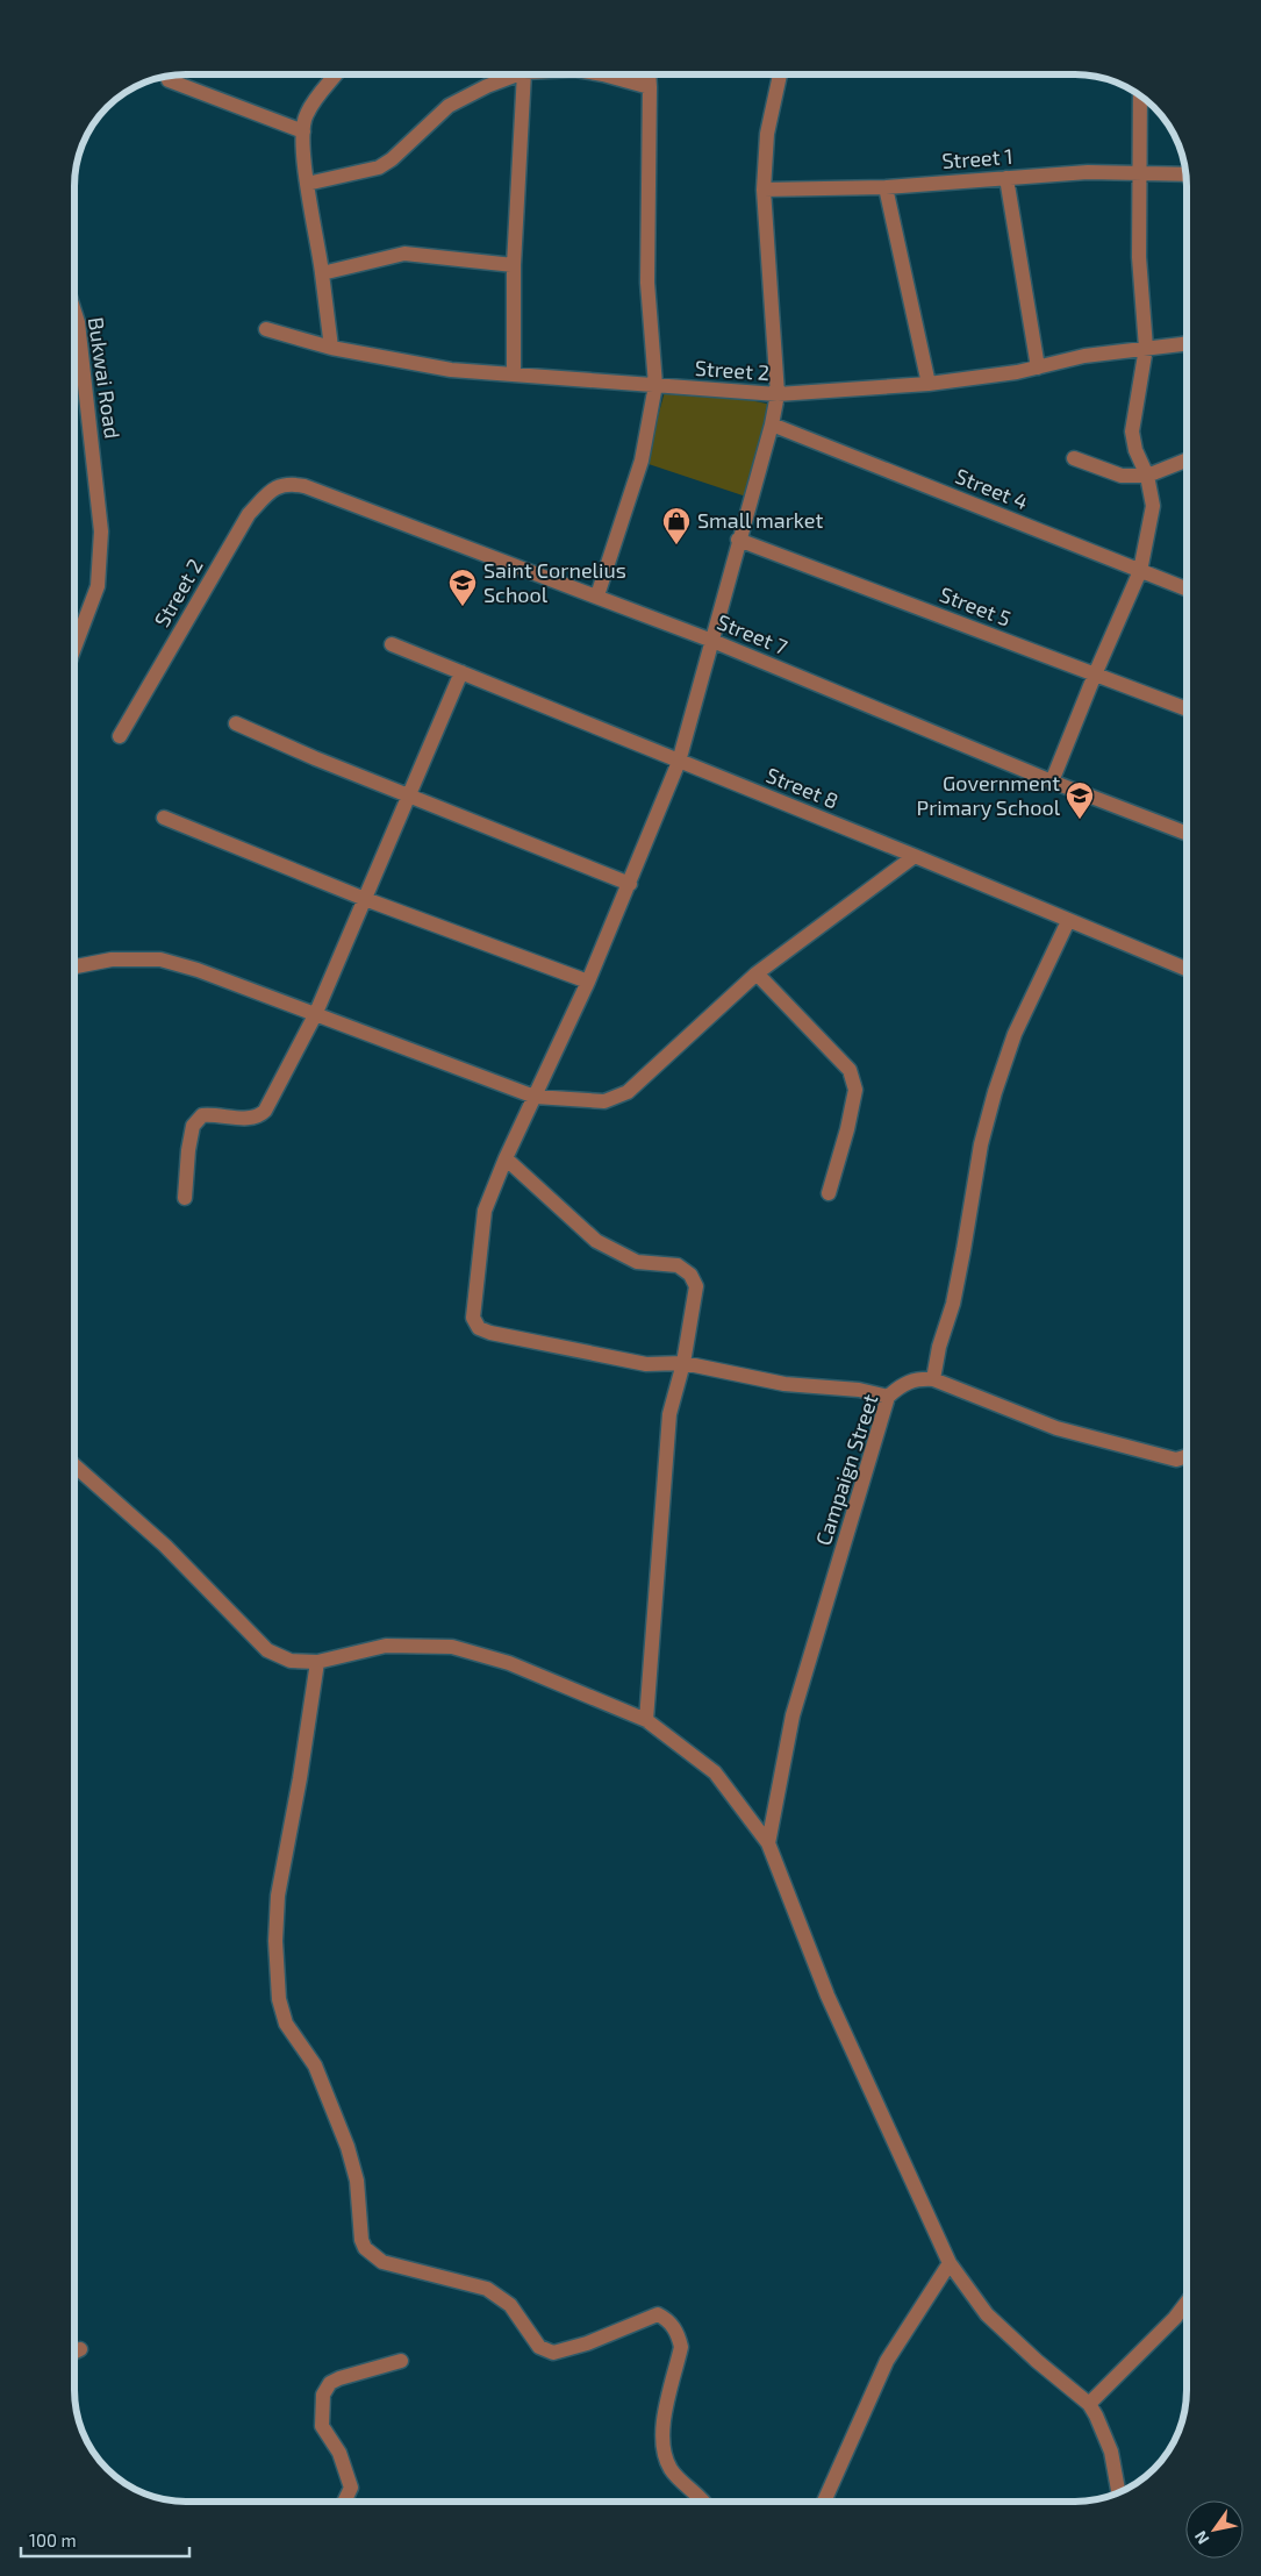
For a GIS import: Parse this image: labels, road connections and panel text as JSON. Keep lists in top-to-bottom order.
{
  "streets": {
    "street": [
      "Street 1",
      "Street 2",
      "Bukwai Road",
      "Street 4",
      "Street 5",
      "Street 7",
      "Street 8",
      "Campaign Street"
    ]
  },
  "crossings": [
    ["Street 2", "Street 7"]
  ],
  "places": {
    "shop": ["Small market"],
    "school or university": ["Saint Cornelius School", "Government Primary School"]
  },
  "scale_bar": "100 m",
  "north": "bottom left"
}
